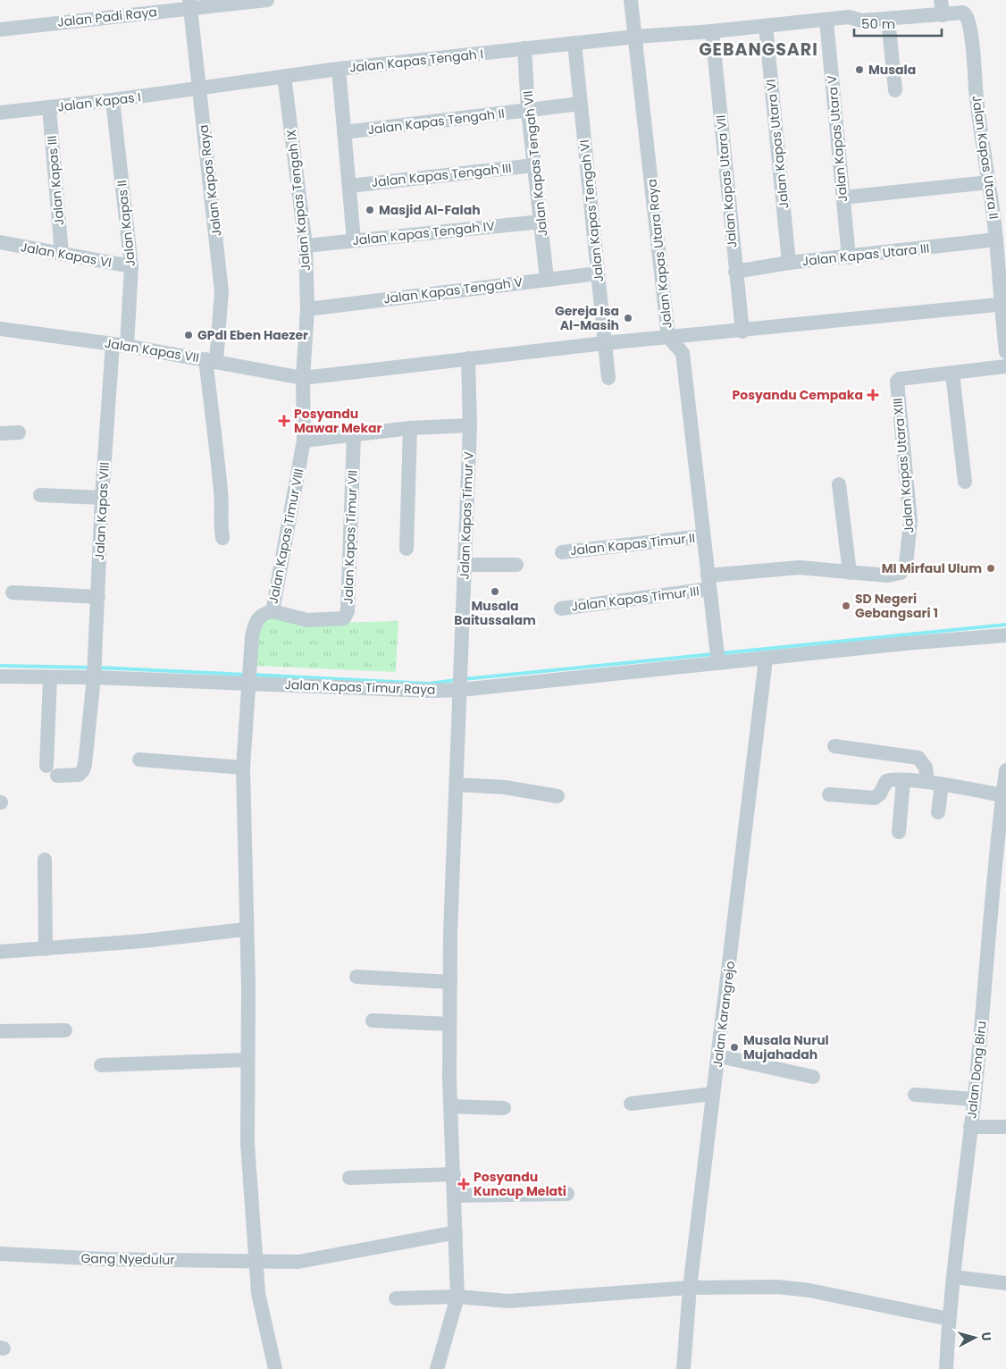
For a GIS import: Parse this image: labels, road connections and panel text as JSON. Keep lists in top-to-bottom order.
{
  "streets": {
    "street": [
      "Jalan Padi Raya",
      "Jalan Kapas Tengah I",
      "Jalan Kapas I",
      "Jalan Kapas Tengah II",
      "Jalan Kapas Utara V",
      "Jalan Kapas Utara VI",
      "Jalan Kapas Utara II",
      "Jalan Kapas Tengah VII",
      "Jalan Kapas Tengah III",
      "Jalan Kapas III",
      "Jalan Kapas Raya",
      "Jalan Kapas Utara VII",
      "Jalan Kapas Tengah IX",
      "Jalan Kapas Tengah VI",
      "Jalan Kapas II",
      "Jalan Kapas Tengah IV",
      "Jalan Kapas Utara Raya",
      "Jalan Kapas VI",
      "Jalan Kapas Utara III",
      "Jalan Kapas Tengah V",
      "Jalan Kapas VII",
      "Jalan Kapas Utara XIII",
      "Jalan Kapas VIII",
      "Jalan Kapas Timur V",
      "Jalan Kapas Timur VIII",
      "Jalan Kapas Timur VII",
      "Jalan Kapas Timur II",
      "Jalan Kapas Timur III",
      "Jalan Kapas Timur Raya",
      "Jalan Karangrejo",
      "Jalan Dong Biru",
      "Gang Nyedulur"
    ]
  },
  "crossings": [
    ["Jalan Padi Raya", "Jalan Kapas Raya"],
    ["Jalan Kapas Tengah I", "Jalan Kapas I"],
    ["Jalan Kapas Tengah I", "Jalan Kapas Utara V"],
    ["Jalan Kapas Tengah I", "Jalan Kapas Utara VI"],
    ["Jalan Kapas Tengah I", "Jalan Kapas Utara II"],
    ["Jalan Kapas Tengah I", "Jalan Kapas Tengah VII"],
    ["Jalan Kapas Tengah I", "Jalan Kapas Raya"],
    ["Jalan Kapas Tengah I", "Jalan Kapas Utara VII"],
    ["Jalan Kapas Tengah I", "Jalan Kapas Tengah IX"],
    ["Jalan Kapas Tengah I", "Jalan Kapas Tengah VI"],
    ["Jalan Kapas Tengah I", "Jalan Kapas Utara Raya"],
    ["Jalan Kapas I", "Jalan Kapas III"],
    ["Jalan Kapas I", "Jalan Kapas Raya"],
    ["Jalan Kapas I", "Jalan Kapas II"],
    ["Jalan Kapas Tengah II", "Jalan Kapas Tengah VII"],
    ["Jalan Kapas Tengah II", "Jalan Kapas Tengah VI"],
    ["Jalan Kapas Utara V", "Jalan Kapas Utara III"],
    ["Jalan Kapas Utara VI", "Jalan Kapas Utara III"],
    ["Jalan Kapas Utara II", "Jalan Kapas Utara III"],
    ["Jalan Kapas Utara II", "Jalan Kapas VII"],
    ["Jalan Kapas Tengah VII", "Jalan Kapas Tengah III"],
    ["Jalan Kapas Tengah VII", "Jalan Kapas Tengah IV"],
    ["Jalan Kapas Tengah VII", "Jalan Kapas Tengah V"],
    ["Jalan Kapas III", "Jalan Kapas VI"],
    ["Jalan Kapas Raya", "Jalan Kapas VII"],
    ["Jalan Kapas Utara VII", "Jalan Kapas Utara III"],
    ["Jalan Kapas Utara VII", "Jalan Kapas VII"],
    ["Jalan Kapas Tengah IX", "Jalan Kapas Tengah IV"],
    ["Jalan Kapas Tengah IX", "Jalan Kapas Tengah V"],
    ["Jalan Kapas Tengah IX", "Jalan Kapas VII"],
    ["Jalan Kapas Tengah IX", "Jalan Kapas Timur VIII"],
    ["Jalan Kapas Tengah VI", "Jalan Kapas Tengah V"],
    ["Jalan Kapas Tengah VI", "Jalan Kapas VII"],
    ["Jalan Kapas II", "Jalan Kapas VI"],
    ["Jalan Kapas II", "Jalan Kapas VII"],
    ["Jalan Kapas II", "Jalan Kapas VIII"],
    ["Jalan Kapas Utara Raya", "Jalan Kapas VII"],
    ["Jalan Kapas Utara Raya", "Jalan Kapas Utara XIII"],
    ["Jalan Kapas Utara Raya", "Jalan Kapas Timur II"],
    ["Jalan Kapas Utara Raya", "Jalan Kapas Timur III"],
    ["Jalan Kapas Utara Raya", "Jalan Kapas Timur Raya"],
    ["Jalan Kapas VII", "Jalan Kapas VIII"],
    ["Jalan Kapas VII", "Jalan Kapas Timur V"],
    ["Jalan Kapas VII", "Jalan Kapas Timur VIII"],
    ["Jalan Kapas Utara XIII", "Jalan Kapas Timur III"],
    ["Jalan Kapas VIII", "Jalan Kapas Timur Raya"],
    ["Jalan Kapas Timur V", "Jalan Kapas Timur Raya"],
    ["Jalan Kapas Timur V", "Gang Nyedulur"],
    ["Jalan Kapas Timur VIII", "Jalan Kapas Timur VII"],
    ["Jalan Kapas Timur VIII", "Jalan Kapas Timur Raya"],
    ["Jalan Kapas Timur Raya", "Jalan Karangrejo"]
  ],
  "districts": ["GEBANGSARI"],
  "places": {
    "other": [
      "Musala",
      "Masjid Al-Falah",
      "Gereja Isa Al-Masih",
      "GPdI Eben Haezer",
      "MI Mirfaul Ulum",
      "Musala Baitussalam",
      "SD Negeri Gebangsari 1",
      "Musala Nurul Mujahadah"
    ],
    "health": ["Posyandu Cempaka", "Posyandu Mawar Mekar", "Posyandu Kuncup Melati"]
  },
  "scale_bar": "50 m",
  "north": "right"
}
